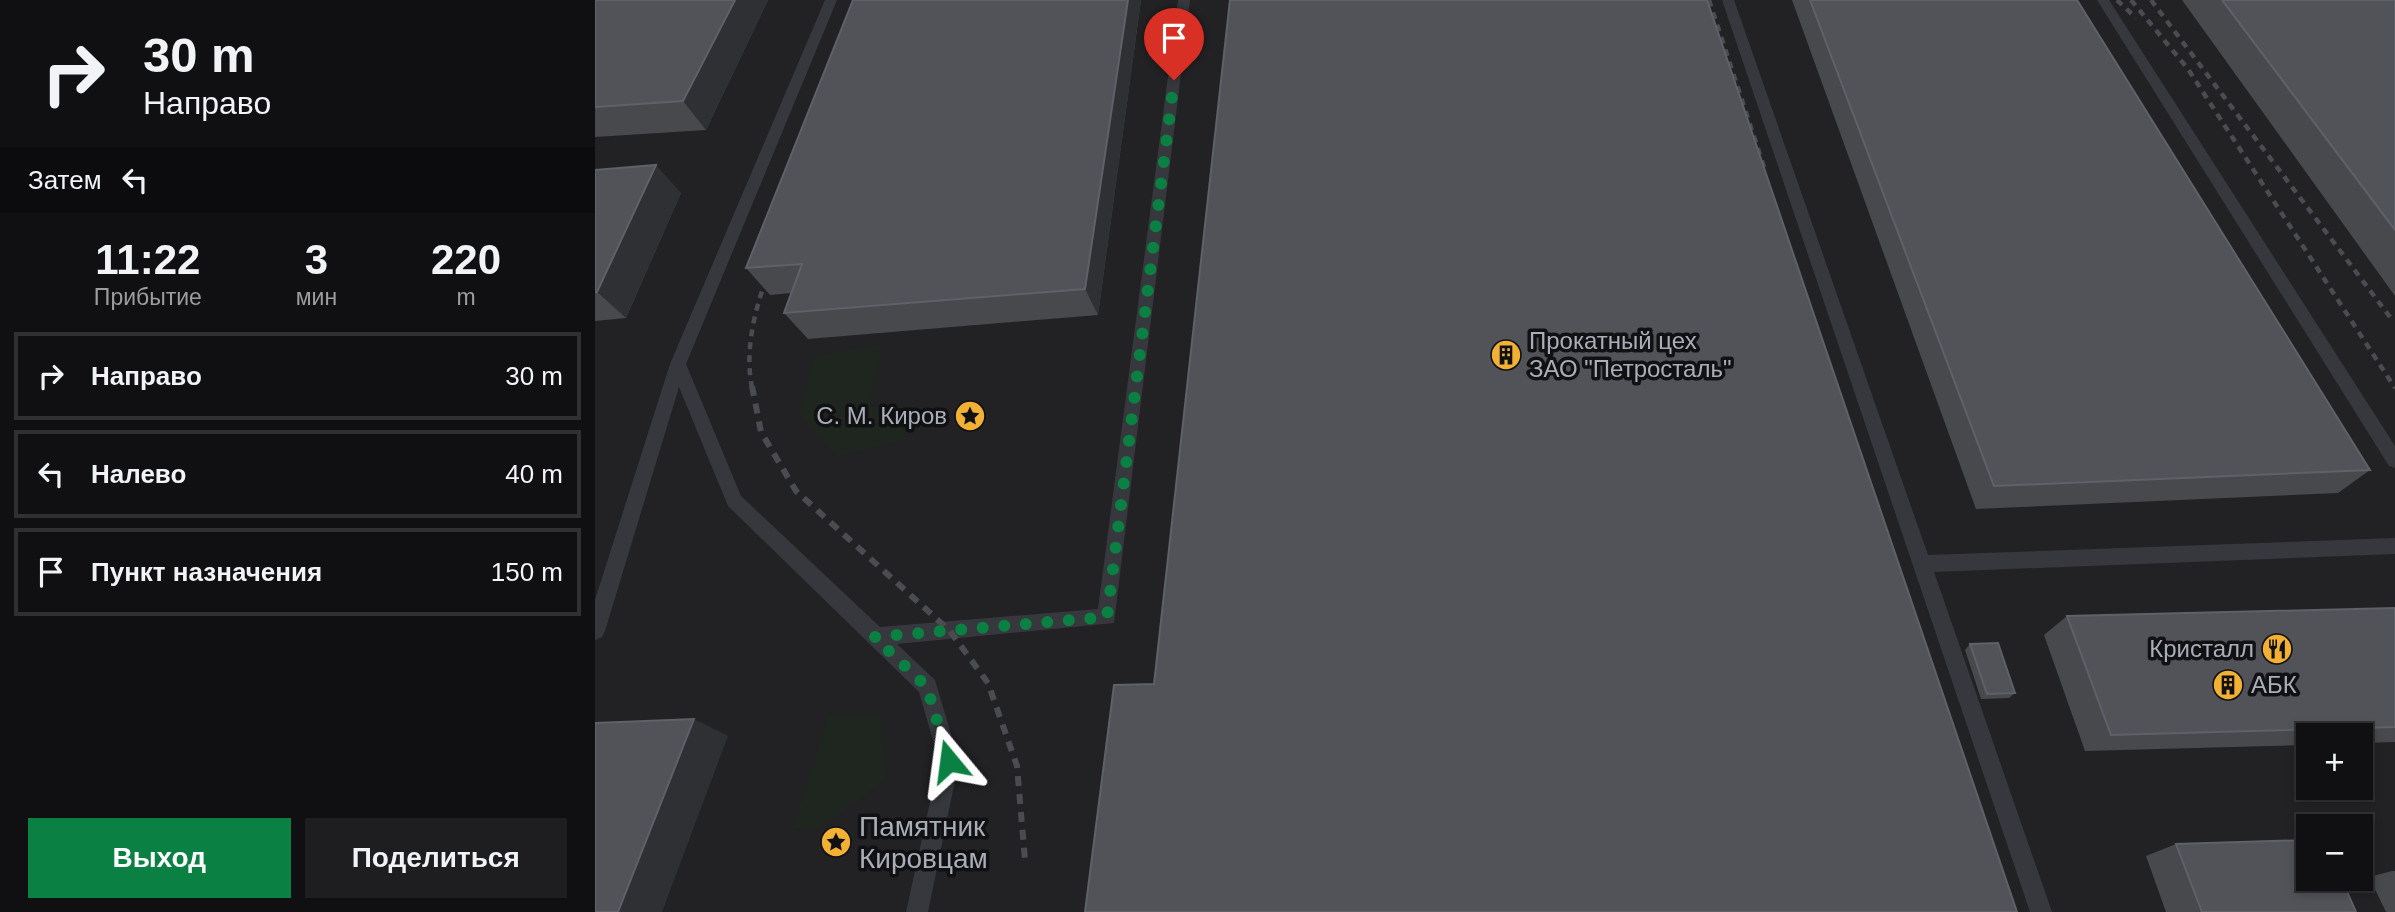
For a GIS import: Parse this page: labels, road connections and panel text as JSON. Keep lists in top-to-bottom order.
{
  "places": {
    "building": ["Прокатный цех ЗАО \"Петросталь\"", "АБК"],
    "place": ["С. М. Киров", "Памятник Кировцам"],
    "restaurant": ["Кристалл"]
  },
  "page": {
    "turn": ["30 m", "Направо"],
    "then": "Затем",
    "eta": [
      "11:22",
      "Прибытие",
      "3",
      "мин",
      "220",
      "m"
    ],
    "list": [
      {
        "name": "Направо",
        "value": "30 m"
      },
      {
        "name": "Налево",
        "value": "40 m"
      },
      {
        "name": "Пункт назначения",
        "value": "150 m"
      }
    ],
    "map_buttons": ["+", "−"],
    "buttons": ["Выход", "Поделиться"]
  }
}
